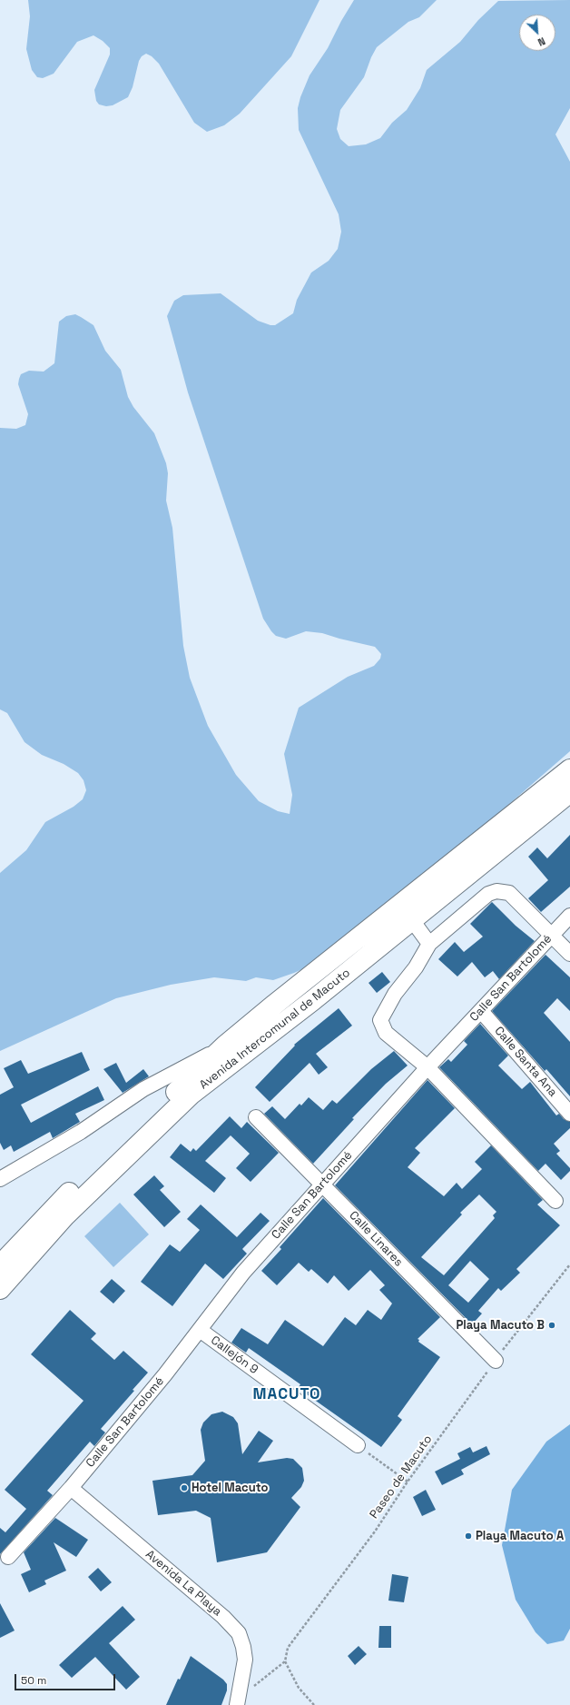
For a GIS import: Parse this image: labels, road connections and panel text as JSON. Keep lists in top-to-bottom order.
{
  "streets": {
    "main road": ["Avenida Intercomunal de Macuto"],
    "street": [
      "Calle San Bartolomé",
      "Calle Santa Ana",
      "Calle Linares",
      "Callejón 9",
      "Avenida La Playa"
    ],
    "path": ["Paseo de Macuto"]
  },
  "crossings": [
    ["Calle San Bartolomé", "Calle Santa Ana"],
    ["Calle San Bartolomé", "Calle Linares"],
    ["Calle San Bartolomé", "Callejón 9"],
    ["Calle San Bartolomé", "Avenida La Playa"],
    ["Calle Linares", "Paseo de Macuto"]
  ],
  "districts": ["MACUTO"],
  "places": ["Playa Macuto B", "Hotel Macuto", "Playa Macuto A"],
  "scale_bar": "50 m",
  "north": "bottom right"
}
